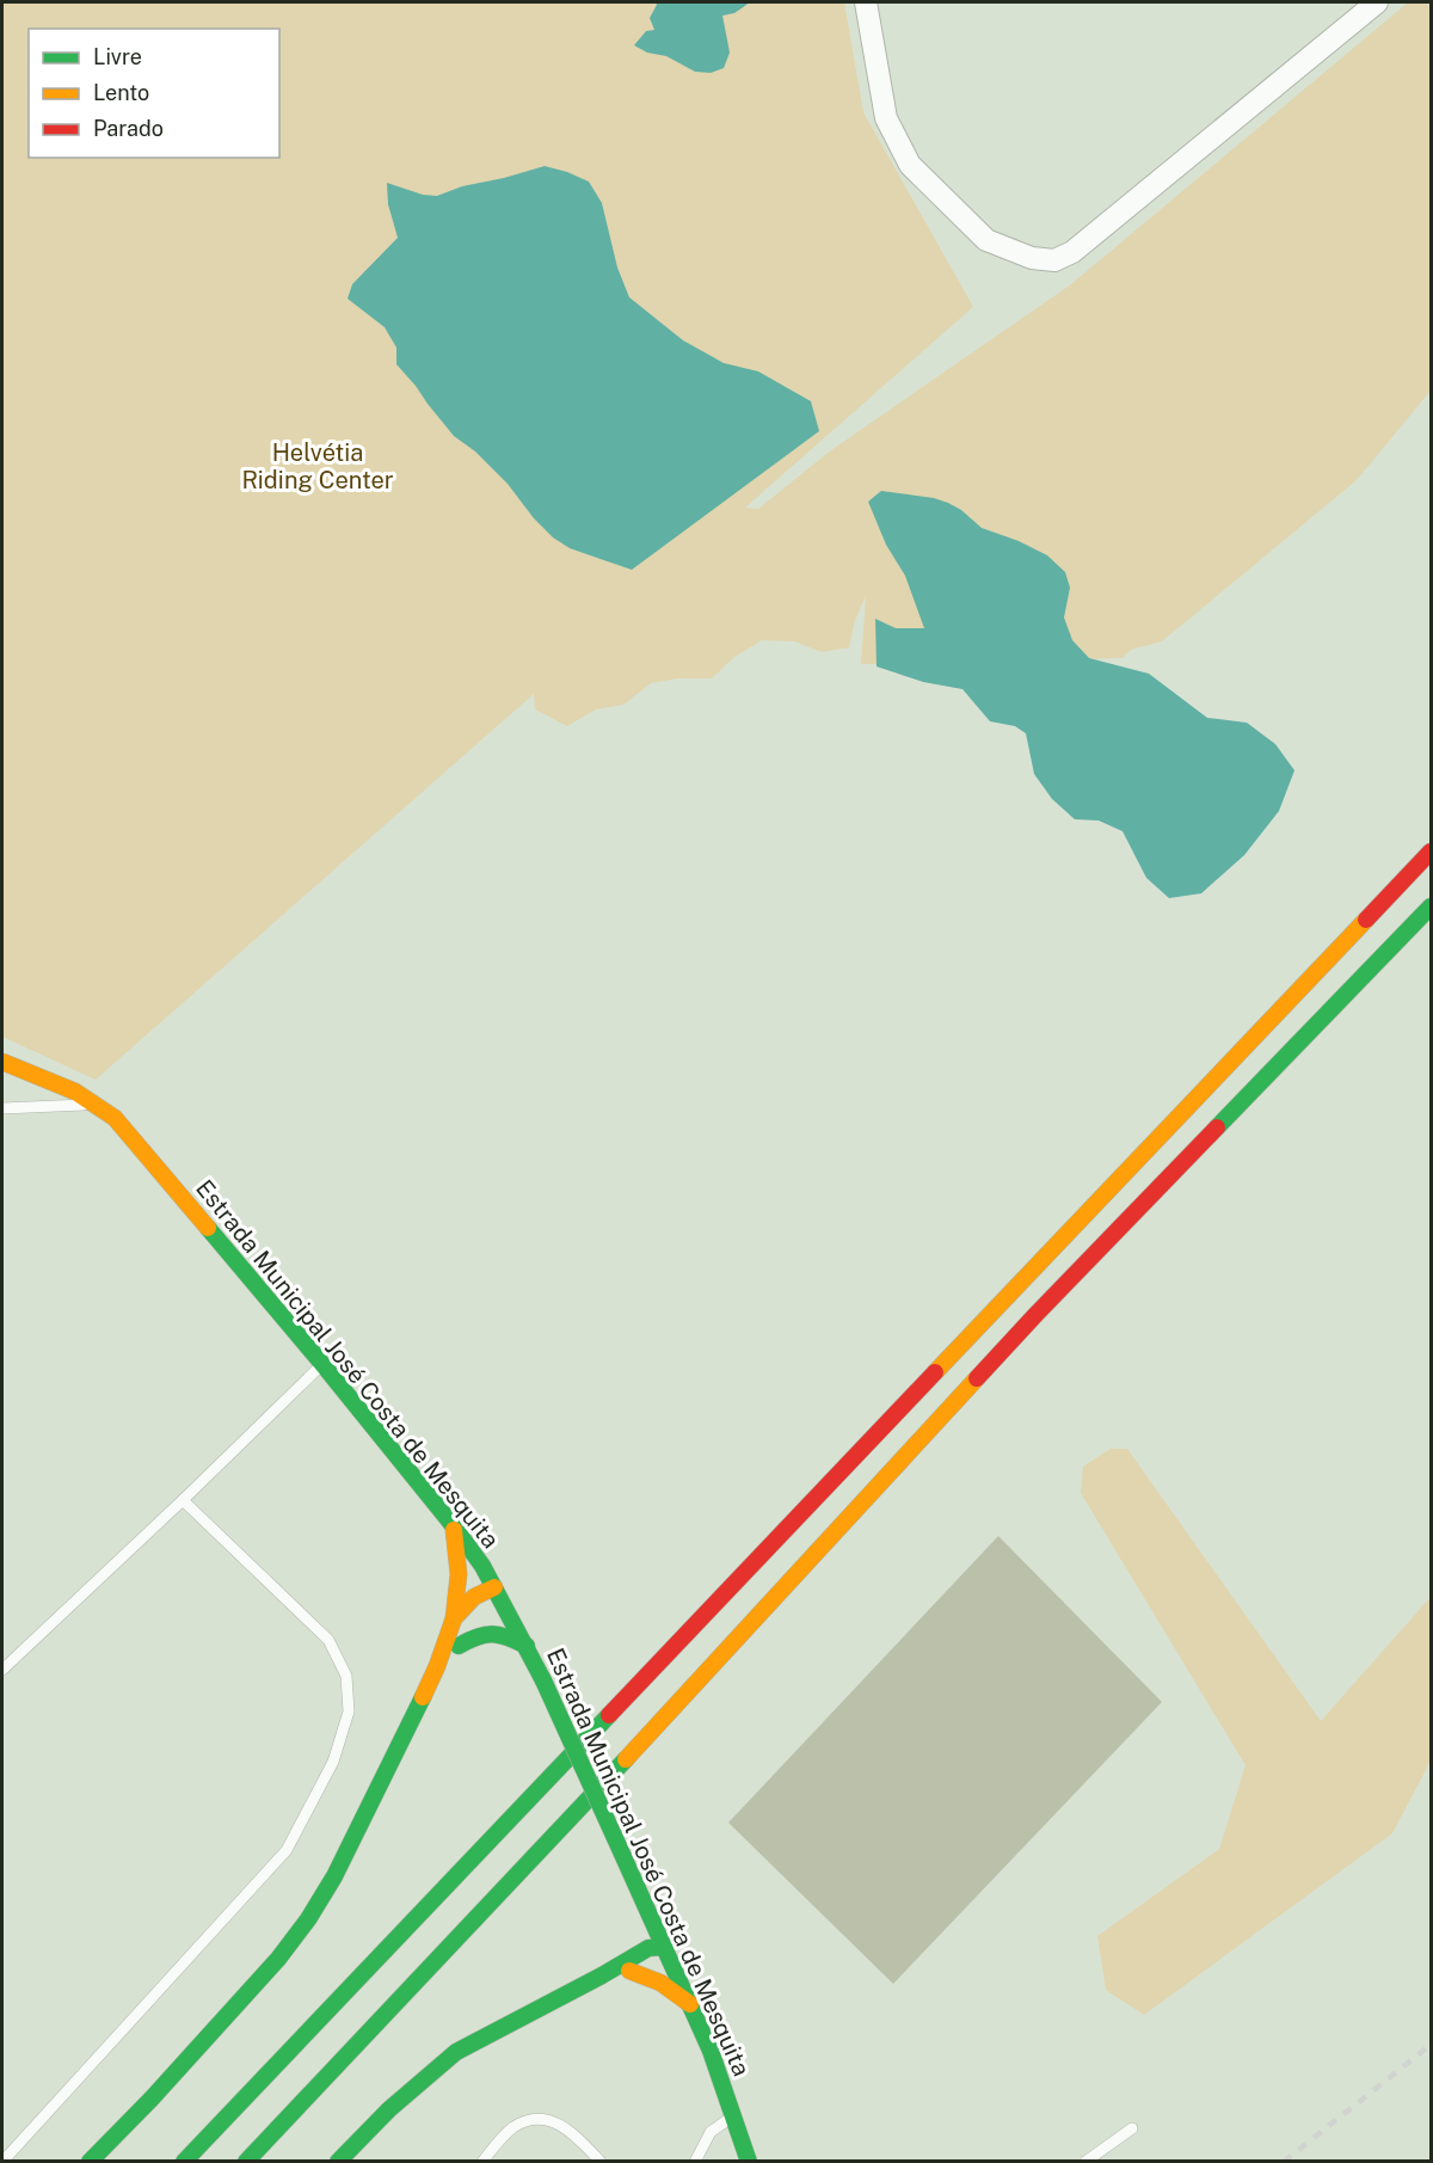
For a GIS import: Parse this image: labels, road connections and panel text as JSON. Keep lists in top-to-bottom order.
{
  "streets": {
    "main road": ["Estrada Municipal José Costa de Mesquita"]
  },
  "parks": ["Helvétia Riding Center"],
  "legend": ["Livre", "Lento", "Parado"]
}
